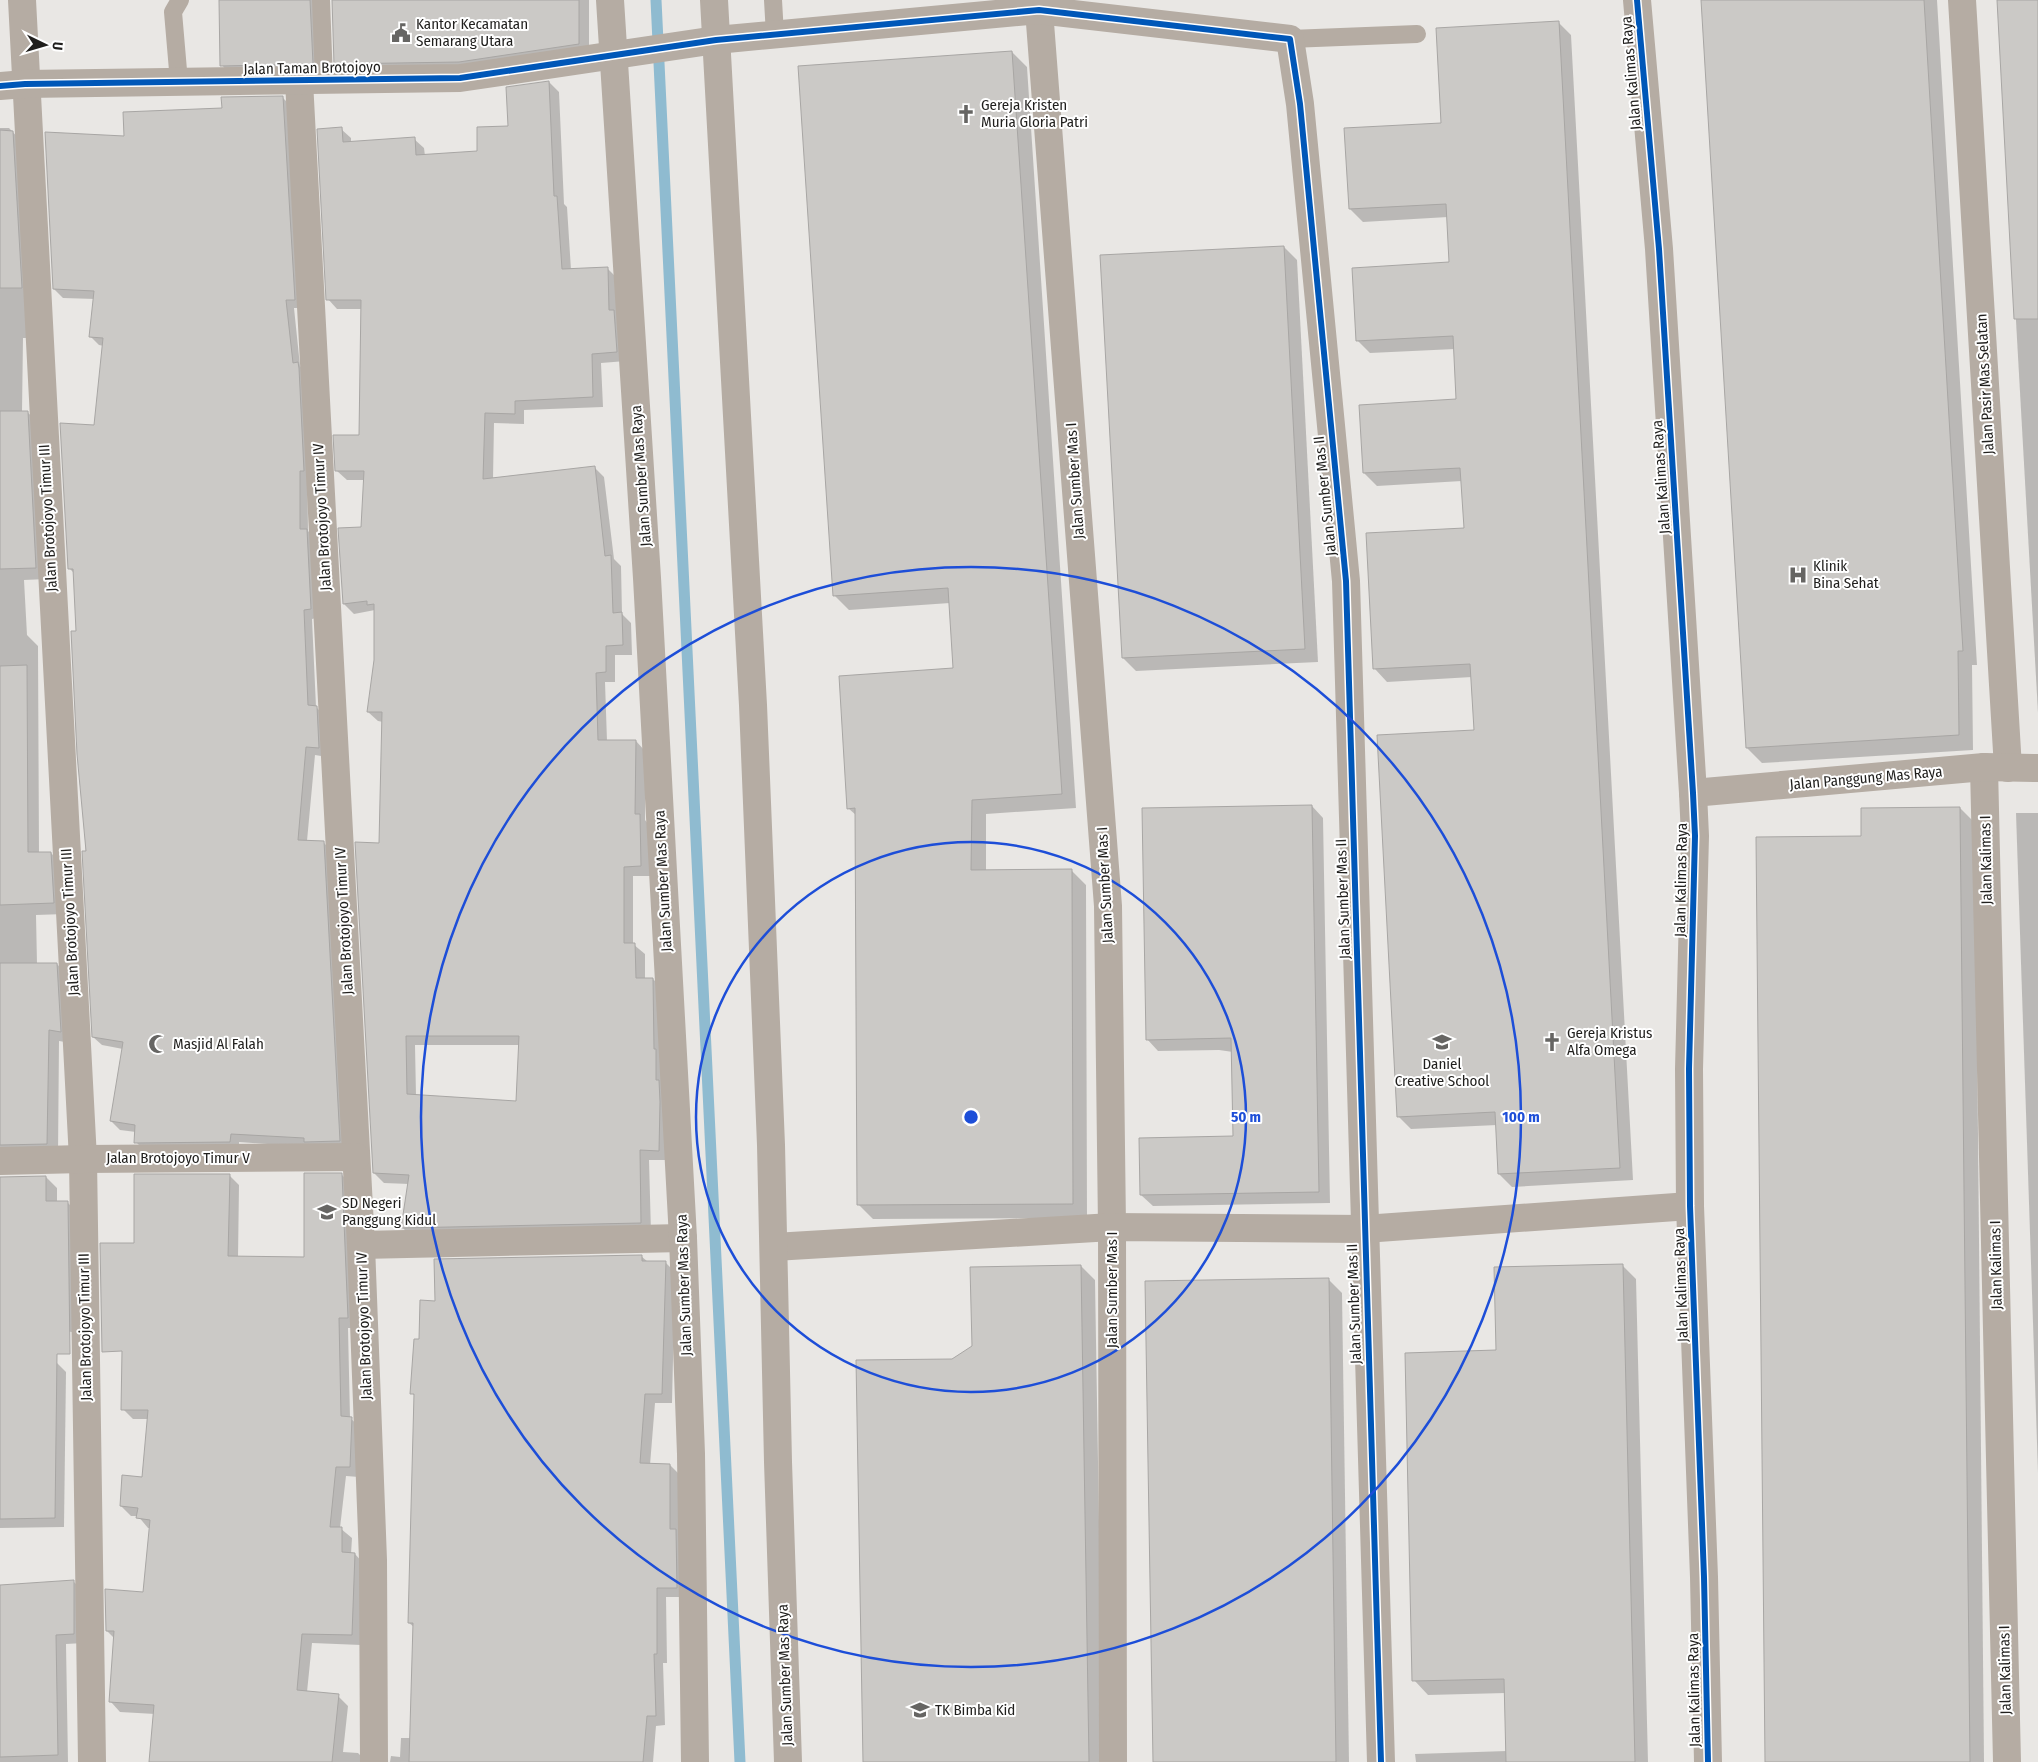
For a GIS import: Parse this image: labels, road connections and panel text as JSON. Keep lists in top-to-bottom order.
{
  "streets": {
    "street": [
      "Jalan Taman Brotojoyo",
      "Jalan Kalimas Raya",
      "Jalan Pasir Mas Selatan",
      "Jalan Sumber Mas Raya",
      "Jalan Sumber Mas I",
      "Jalan Sumber Mas II",
      "Jalan Brotojoyo Timur IV",
      "Jalan Brotojoyo Timur III",
      "Jalan Panggung Mas Raya",
      "Jalan Kalimas I",
      "Jalan Brotojoyo Timur V"
    ]
  },
  "crossings": [
    ["Jalan Taman Brotojoyo", "Jalan Sumber Mas Raya"],
    ["Jalan Taman Brotojoyo", "Jalan Sumber Mas I"],
    ["Jalan Taman Brotojoyo", "Jalan Sumber Mas II"],
    ["Jalan Taman Brotojoyo", "Jalan Brotojoyo Timur IV"],
    ["Jalan Taman Brotojoyo", "Jalan Brotojoyo Timur III"],
    ["Jalan Kalimas Raya", "Jalan Panggung Mas Raya"],
    ["Jalan Pasir Mas Selatan", "Jalan Panggung Mas Raya"],
    ["Jalan Pasir Mas Selatan", "Jalan Kalimas I"],
    ["Jalan Brotojoyo Timur IV", "Jalan Brotojoyo Timur V"],
    ["Jalan Brotojoyo Timur III", "Jalan Brotojoyo Timur V"],
    ["Jalan Panggung Mas Raya", "Jalan Kalimas I"]
  ],
  "places": {
    "public building": ["Kantor Kecamatan Semarang Utara"],
    "church": ["Gereja Kristen Muria Gloria Patri", "Gereja Kristus Alfa Omega"],
    "hospital": ["Klinik Bina Sehat"],
    "school or university": ["Daniel Creative School", "SD Negeri Panggung Kidul", "TK Bimba Kid"],
    "mosque": ["Masjid Al Falah"]
  },
  "north": "right",
  "rings": ["50 m", "100 m"]
}
